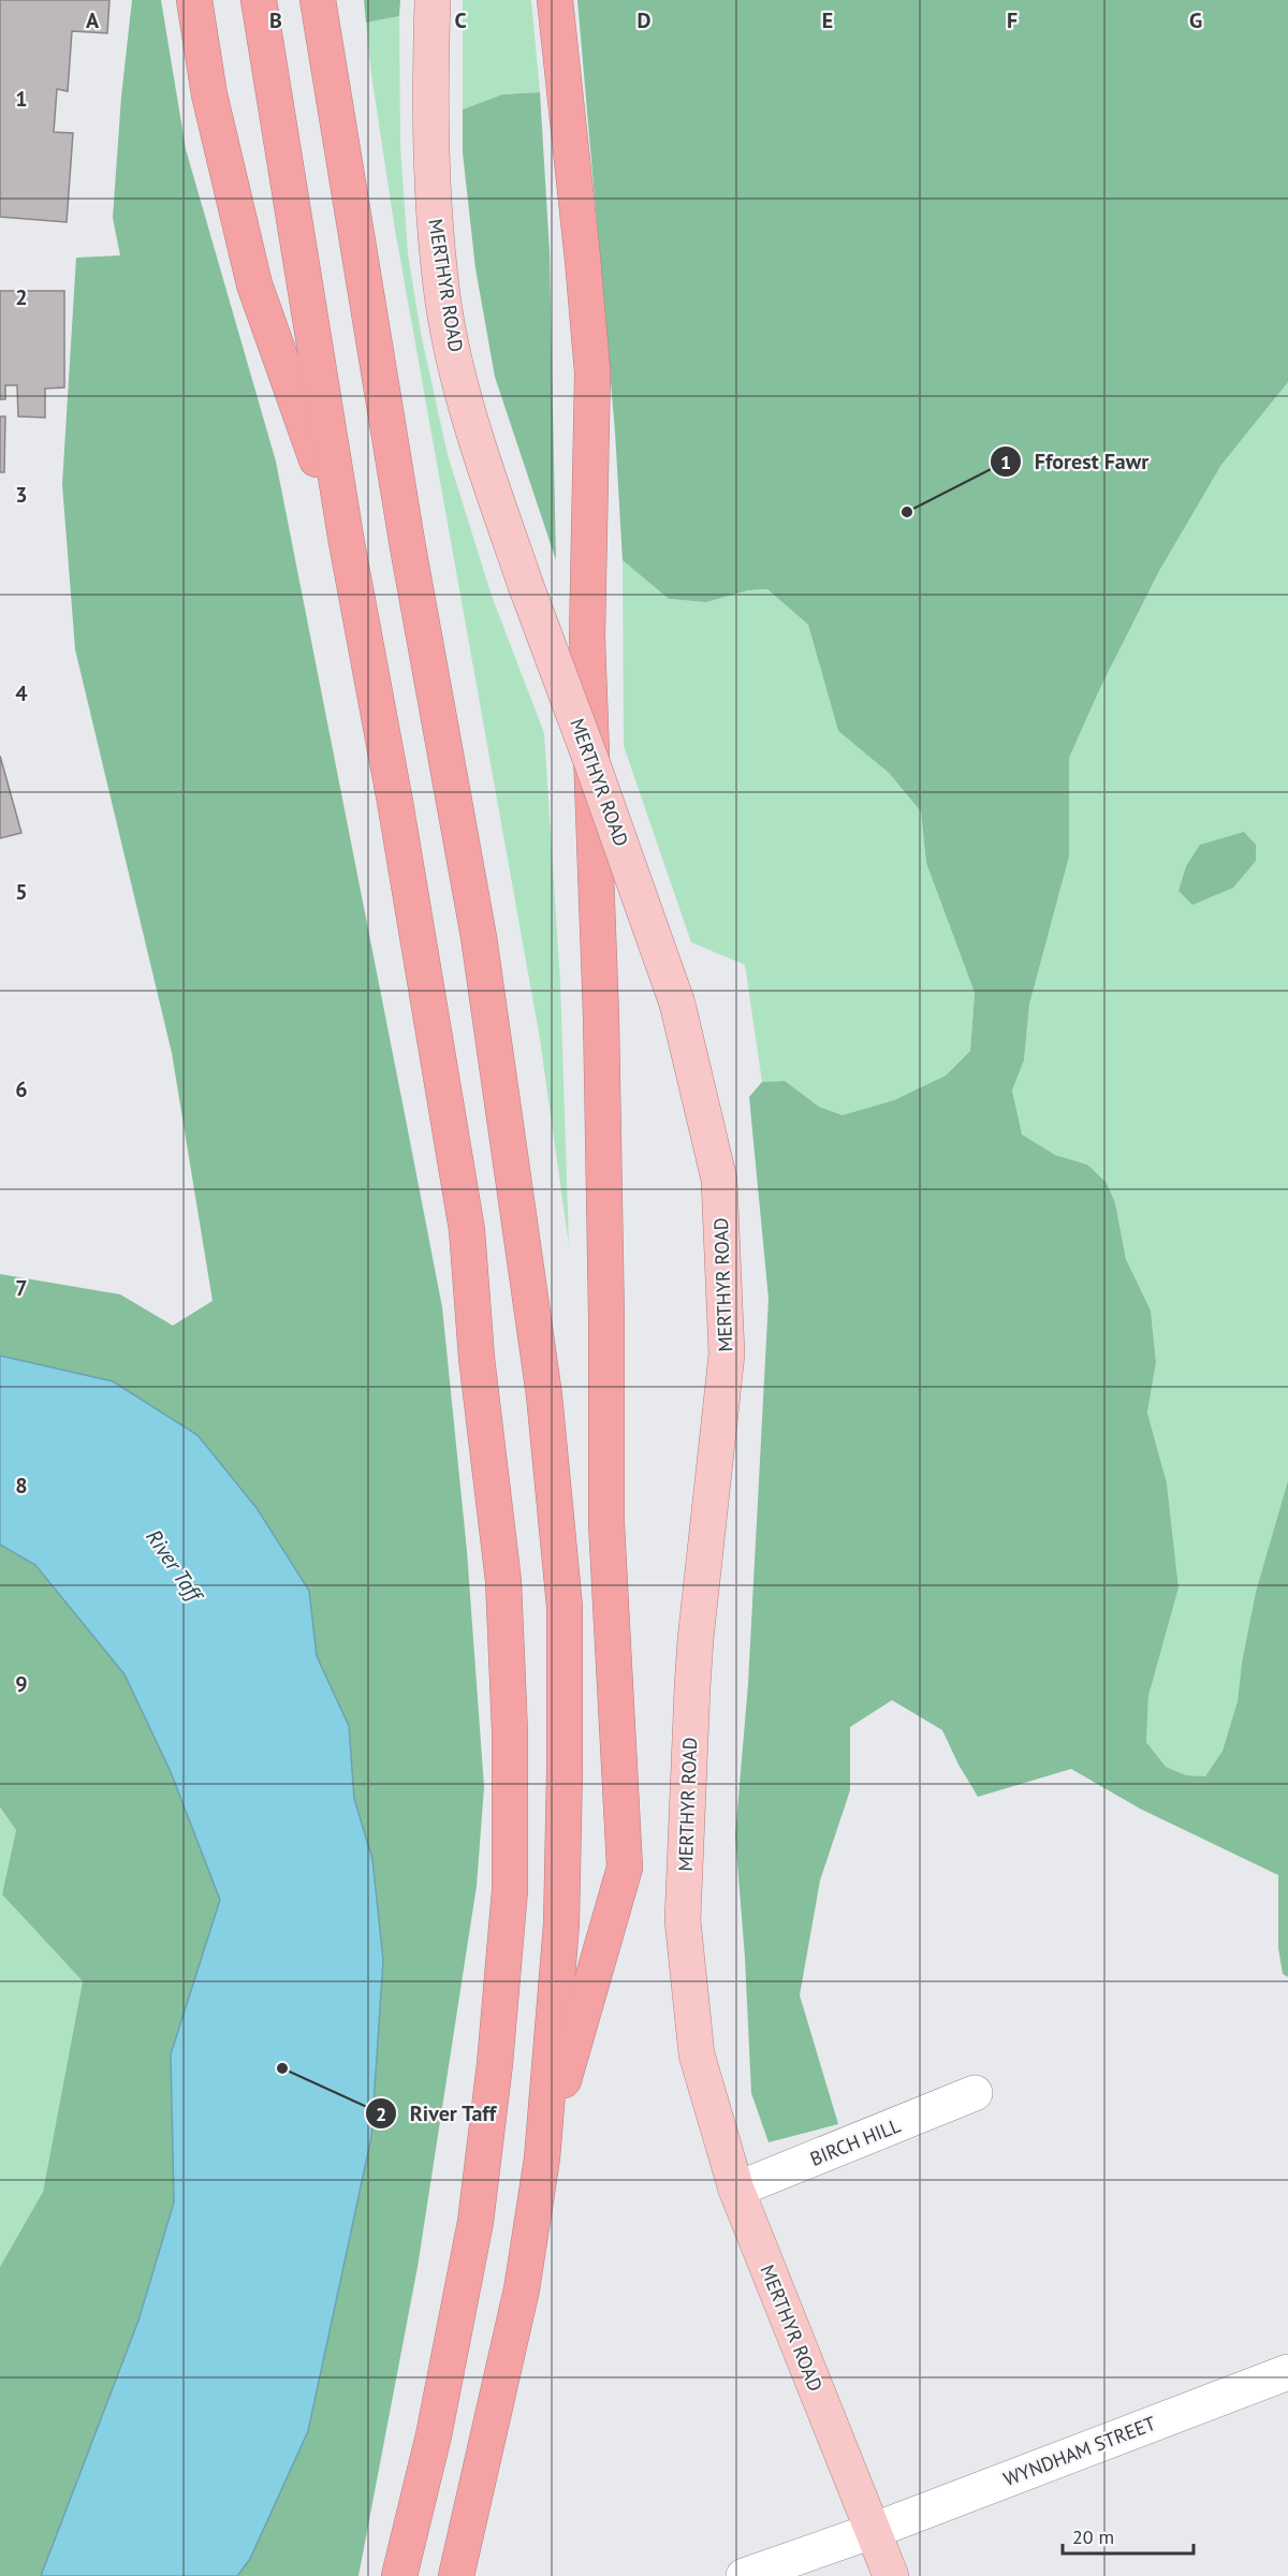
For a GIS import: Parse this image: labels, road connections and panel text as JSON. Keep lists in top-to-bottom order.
{
  "streets": {
    "main road": ["MERTHYR ROAD"],
    "street": ["BIRCH HILL", "WYNDHAM STREET"]
  },
  "crossings": [
    ["MERTHYR ROAD", "BIRCH HILL"],
    ["MERTHYR ROAD", "WYNDHAM STREET"]
  ],
  "water": ["River Taff"],
  "places": ["Fforest Fawr", "River Taff"],
  "scale_bar": "20 m",
  "grid": {
    "columns": [
      "A",
      "B",
      "C",
      "D",
      "E",
      "F",
      "G"
    ],
    "rows": [
      "1",
      "2",
      "3",
      "4",
      "5",
      "6",
      "7",
      "8",
      "9"
    ]
  }
}
